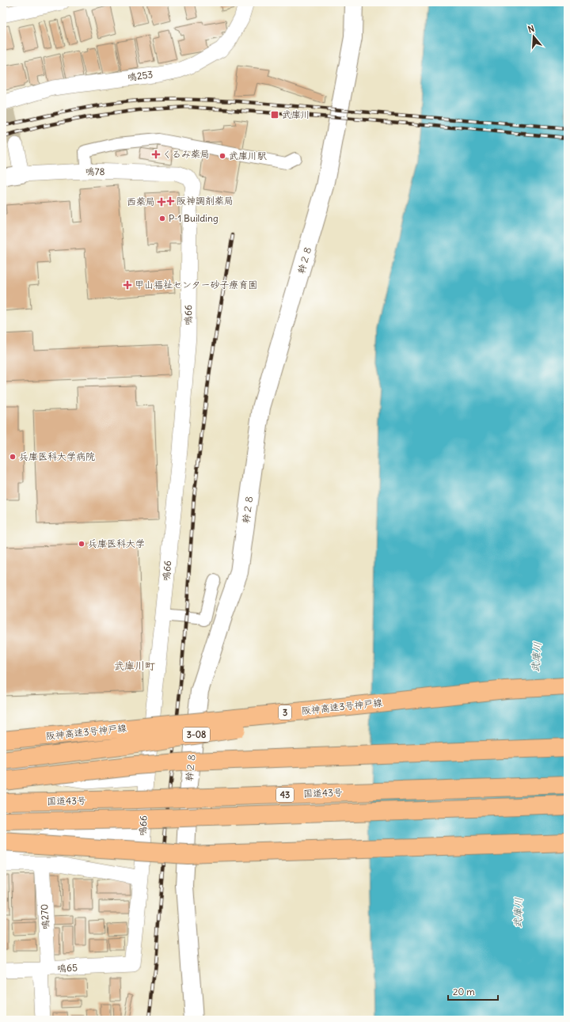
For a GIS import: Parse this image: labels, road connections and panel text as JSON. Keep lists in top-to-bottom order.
{
  "streets": {
    "highway": [
      "阪神高速3号神戸線",
      "3",
      "3-08",
      "国道43号",
      "43"
    ],
    "street": [
      "鳴253",
      "鳴78",
      "幹２８",
      "鳴66",
      "鳴270",
      "鳴65"
    ]
  },
  "crossings": [
    ["鳴78", "鳴66"],
    ["鳴66", "鳴65"],
    ["阪神高速3号神戸線", "3-08"],
    ["鳴270", "鳴65"]
  ],
  "districts": ["武庫川町"],
  "water": ["武庫川"],
  "places": {
    "transit": ["武庫川"],
    "health": [
      "くるみ薬局",
      "阪神調剤薬局",
      "西薬局",
      "甲山福祉センター砂子療育園"
    ],
    "other": [
      "武庫川駅",
      "P-1 Building",
      "兵庫医科大学病院",
      "兵庫医科大学"
    ]
  },
  "scale_bar": "20 m",
  "north": "top"
}
